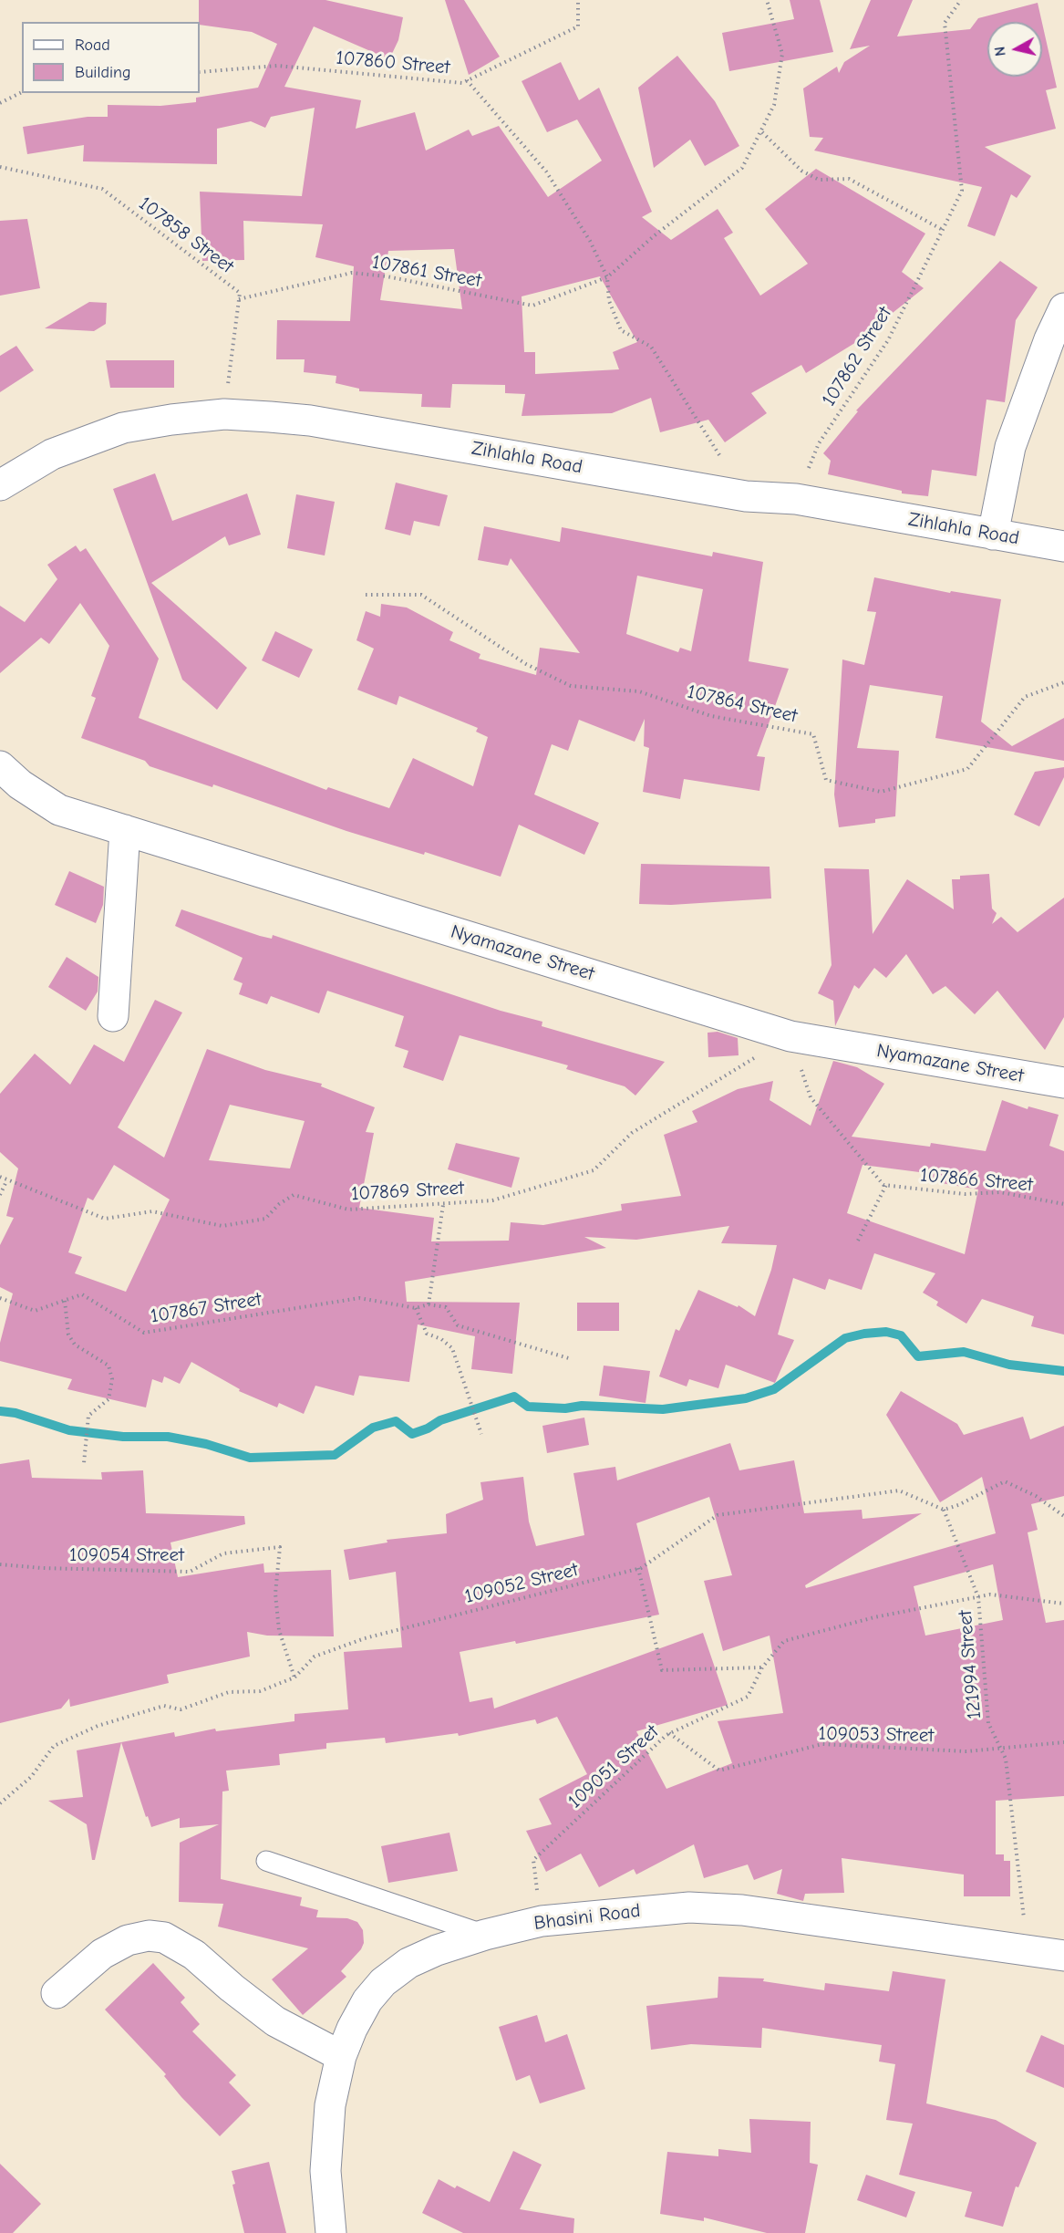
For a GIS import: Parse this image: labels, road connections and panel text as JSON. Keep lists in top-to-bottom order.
{
  "streets": {
    "street": ["Zihlahla Road", "Nyamazane Street", "Bhasini Road"],
    "path": [
      "107860 Street",
      "107858 Street",
      "107861 Street",
      "107862 Street",
      "107864 Street",
      "107866 Street",
      "107869 Street",
      "107867 Street",
      "109054 Street",
      "109052 Street",
      "121994 Street",
      "109053 Street",
      "109051 Street"
    ]
  },
  "crossings": [
    ["107858 Street", "107861 Street"],
    ["107858 Street", "Zihlahla Road"],
    ["107862 Street", "Zihlahla Road"],
    ["Nyamazane Street", "107869 Street"],
    ["109054 Street", "109052 Street"],
    ["109052 Street", "121994 Street"],
    ["121994 Street", "109053 Street"],
    ["121994 Street", "109051 Street"],
    ["121994 Street", "Bhasini Road"],
    ["109053 Street", "109051 Street"],
    ["109051 Street", "Bhasini Road"]
  ],
  "legend": ["Road", "Building"],
  "north": "left"
}
